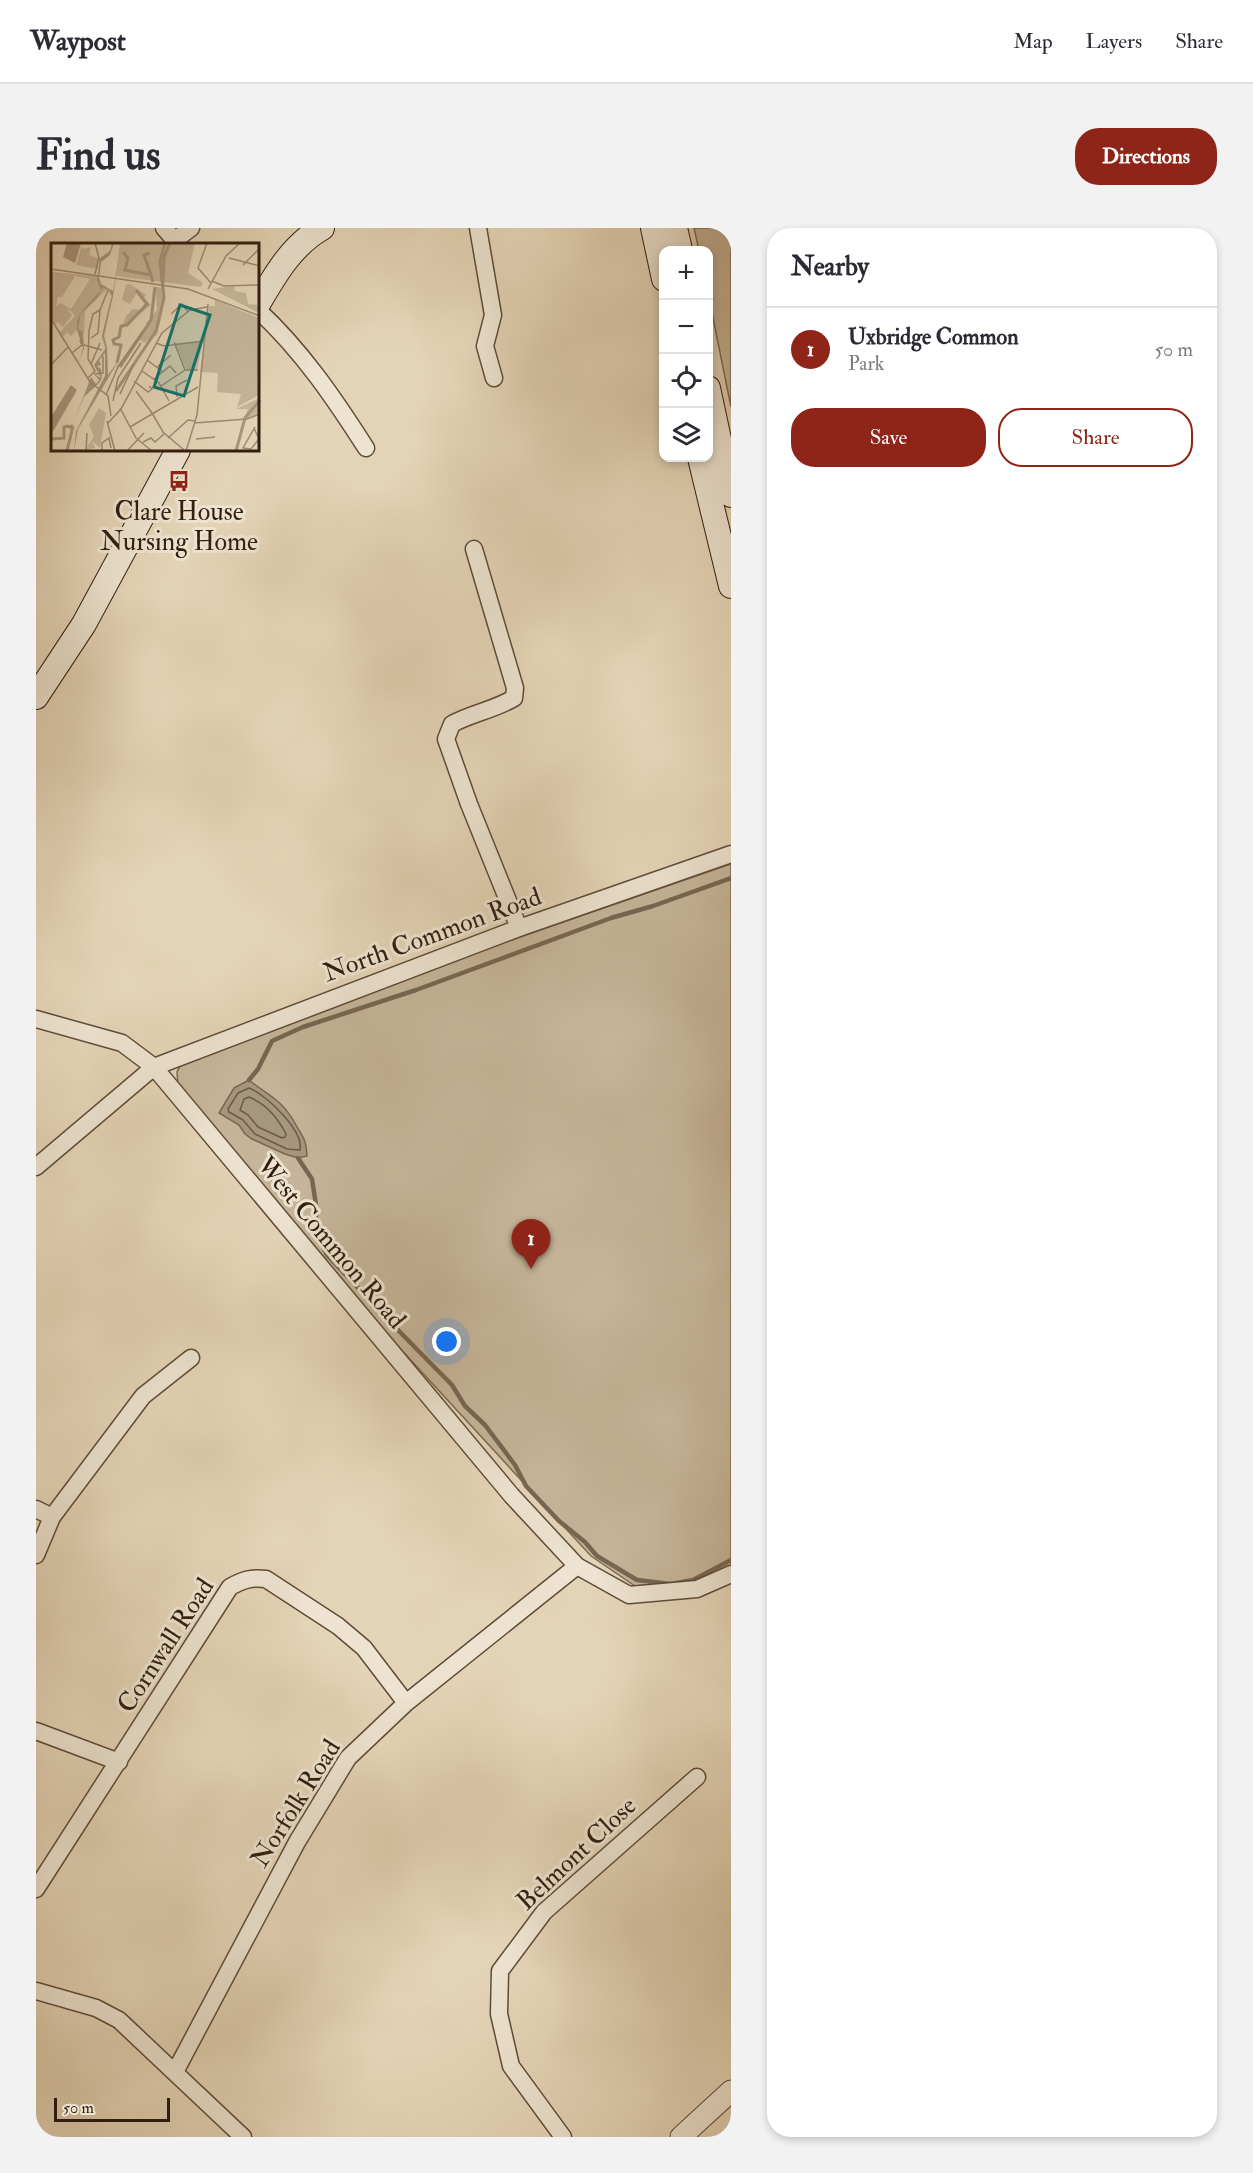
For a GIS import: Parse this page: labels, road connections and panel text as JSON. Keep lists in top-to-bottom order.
{
  "streets": {
    "street": [
      "North Common Road",
      "West Common Road",
      "Cornwall Road",
      "Norfolk Road",
      "Belmont Close"
    ]
  },
  "crossings": [
    ["North Common Road", "West Common Road"],
    ["West Common Road", "Norfolk Road"],
    ["Cornwall Road", "Norfolk Road"]
  ],
  "places": {
    "bus stop": ["Clare House Nursing Home"]
  },
  "scale_bar": "50 m",
  "page": {
    "header": "Waypost",
    "nav": ["Map", "Layers", "Share"],
    "buttons": [
      "Directions",
      ["Save", "Share"]
    ],
    "title": "Find us",
    "heading": "Nearby",
    "map_buttons": ["+", "−"],
    "list": [
      {
        "mark": "1",
        "name": "Uxbridge Common",
        "note": "Park",
        "value": "50 m"
      }
    ],
    "pins": "1",
    "scale": "50 m"
  }
}
